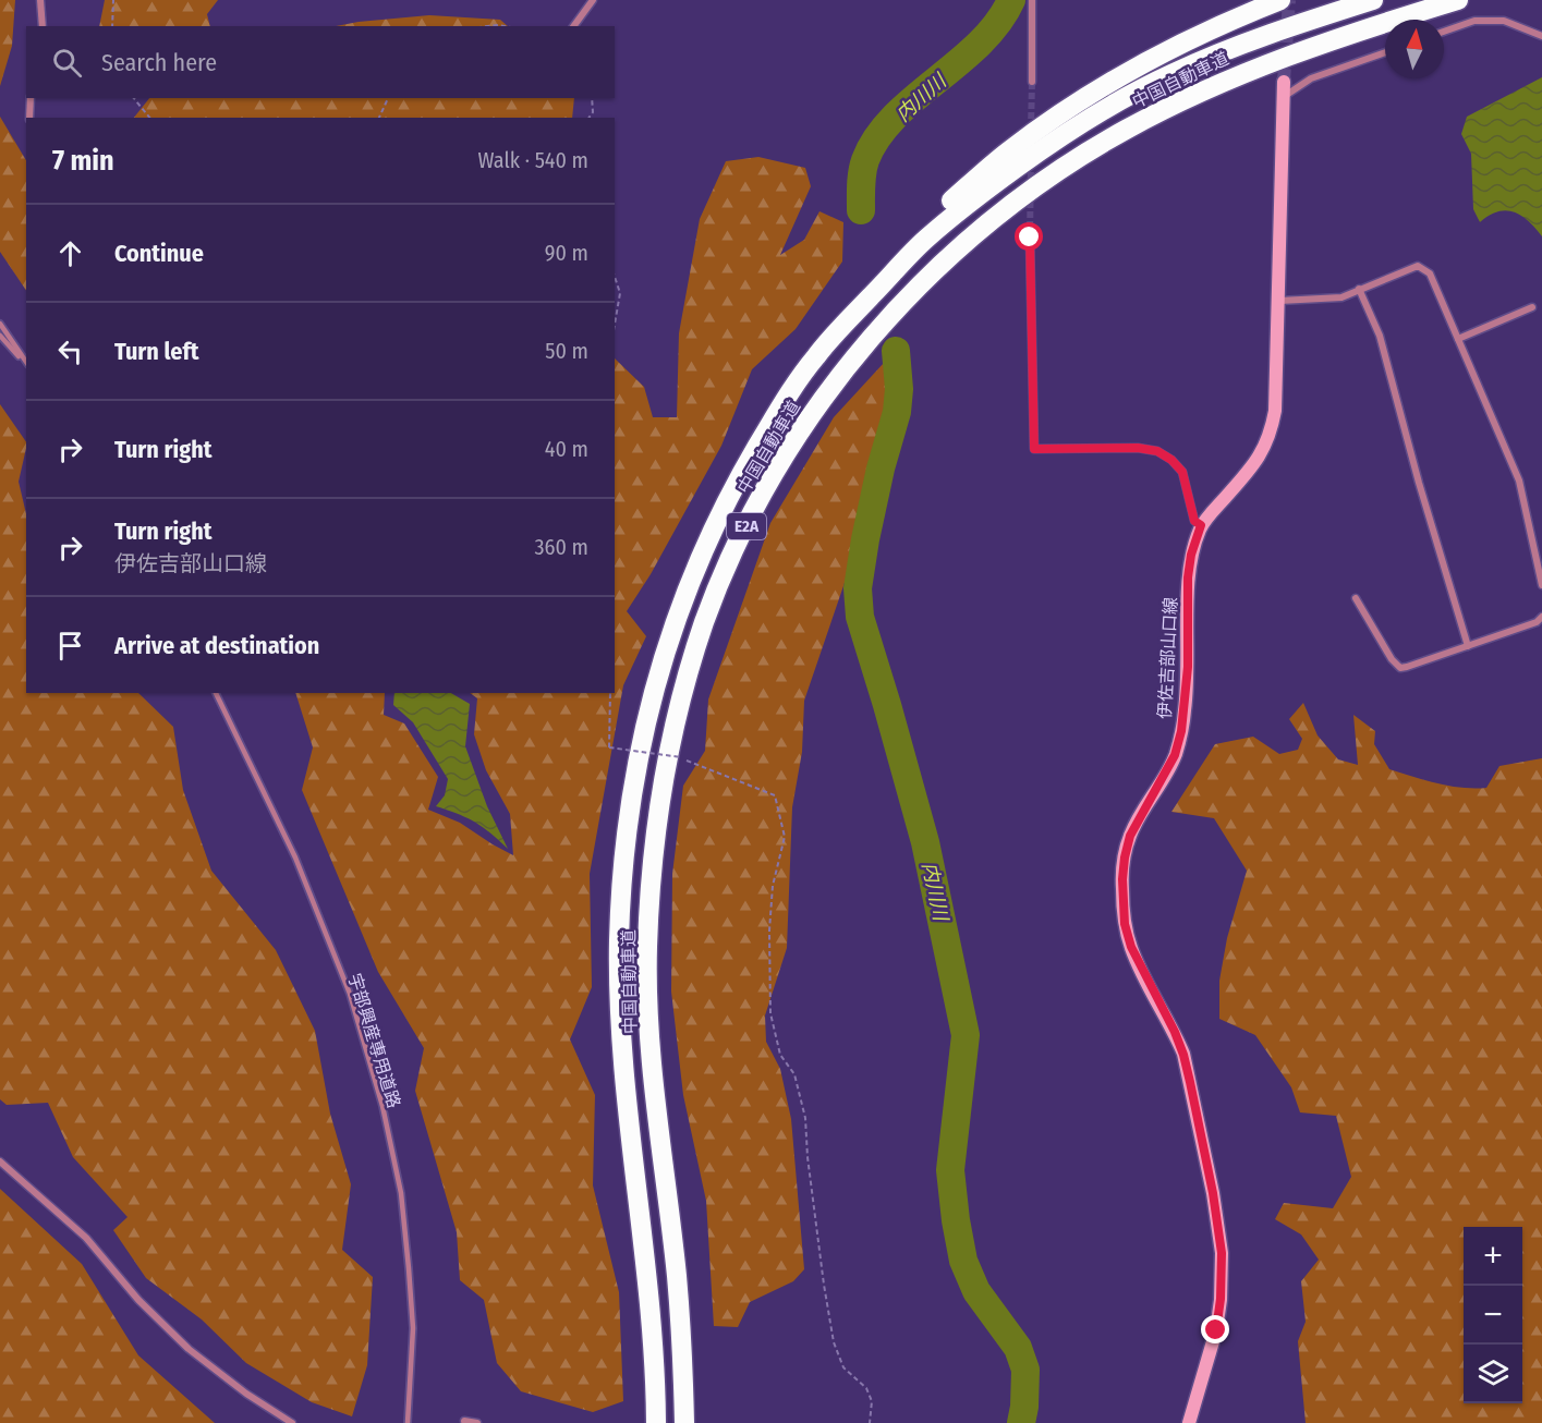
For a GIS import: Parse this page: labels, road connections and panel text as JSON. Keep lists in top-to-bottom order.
{
  "streets": {
    "highway": ["中国自動車道", "E2A"],
    "main road": ["伊佐吉部山口線"],
    "lane": ["宇部興産専用道路"]
  },
  "water": ["内川川"],
  "north": "top",
  "page": {
    "search": "Search here",
    "heading": ["7 min", "Walk · 540 m"],
    "list": [
      ["Continue", "90 m"],
      ["Turn left", "50 m"],
      ["Turn right", "40 m"],
      ["Turn right", "伊佐吉部山口線", "360 m"],
      "Arrive at destination"
    ],
    "map_buttons": ["+", "−"]
  }
}
